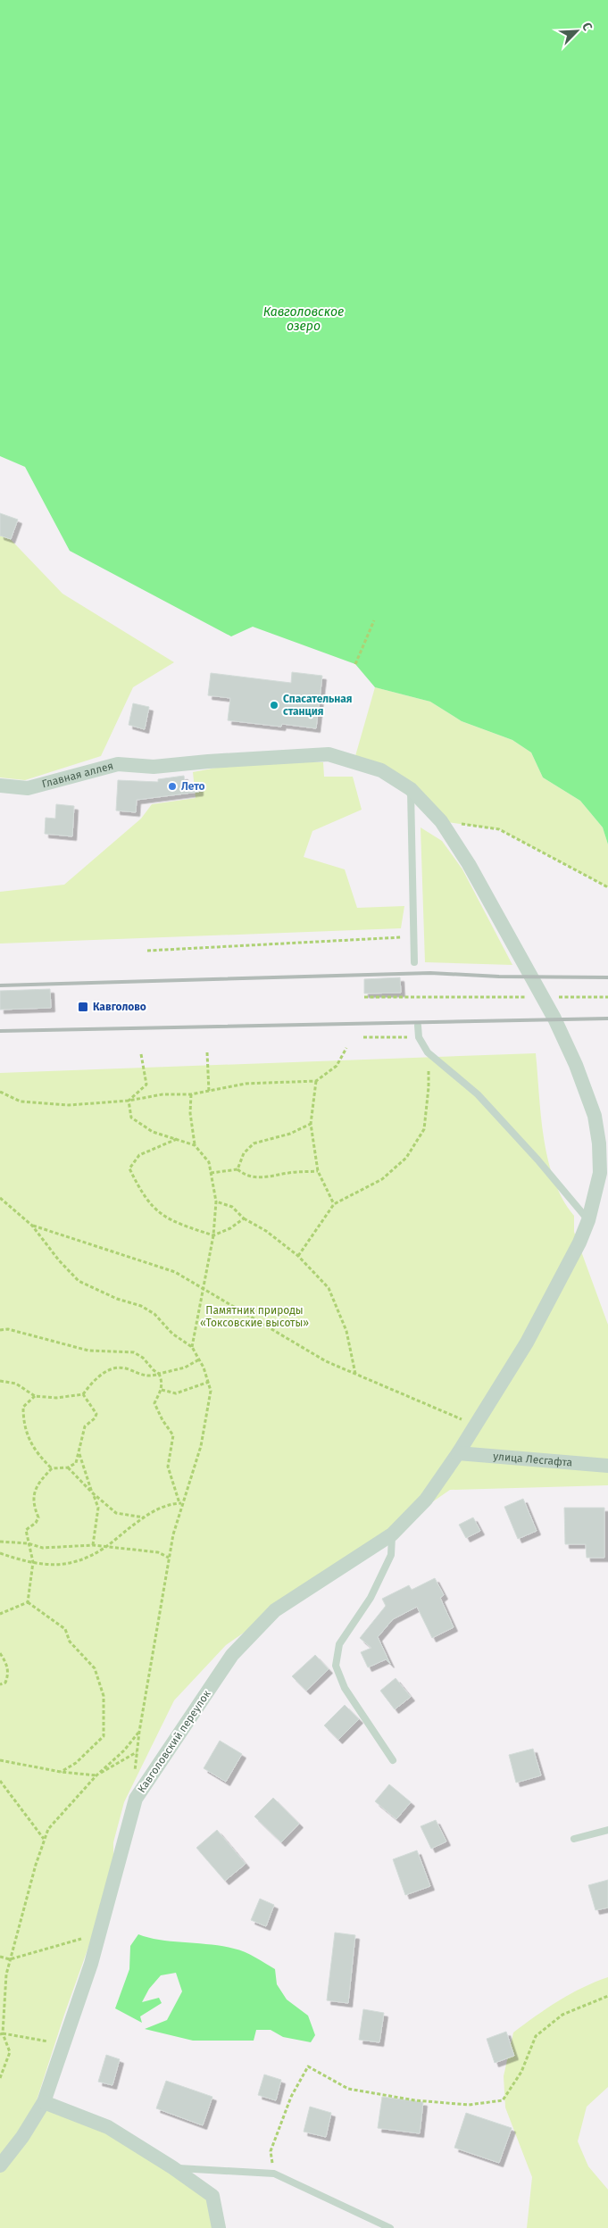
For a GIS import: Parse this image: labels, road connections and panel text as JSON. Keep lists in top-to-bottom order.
{
  "streets": {
    "street": ["Главная аллея", "улица Лесгафта", "Кавголовский переулок"]
  },
  "crossings": [
    ["Главная аллея", "Кавголовский переулок"],
    ["улица Лесгафта", "Кавголовский переулок"]
  ],
  "water": ["Кавголовское озеро"],
  "parks": ["Памятник природы «Токсовские высоты»"],
  "places": {
    "other": ["Спасательная станция", "Лето"],
    "transit": ["Кавголово"]
  },
  "north": "top right"
}
